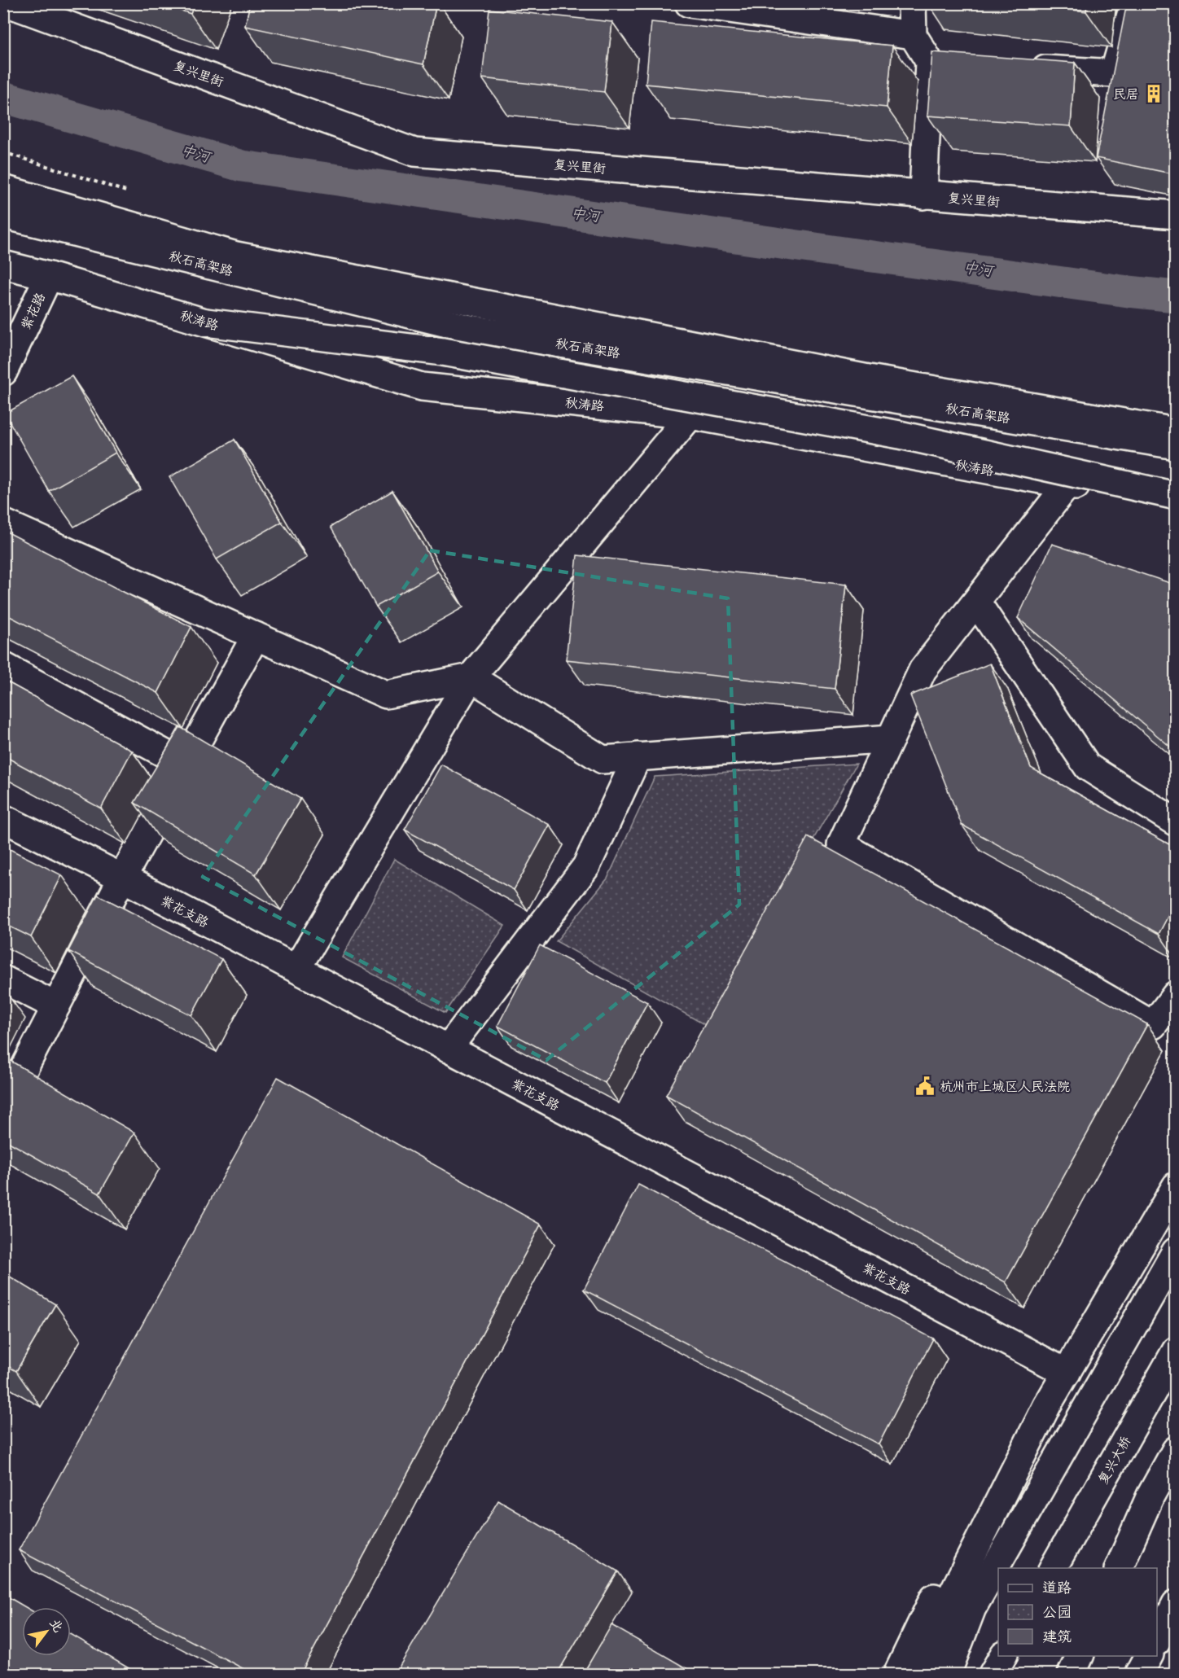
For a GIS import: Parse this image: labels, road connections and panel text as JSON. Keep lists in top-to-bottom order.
{
  "streets": {
    "main road": [
      "复兴里街",
      "秋石高架路",
      "紫花路",
      "秋涛路",
      "紫花支路",
      "复兴大桥"
    ]
  },
  "crossings": [
    ["紫花路", "秋涛路"]
  ],
  "water": ["中河"],
  "places": {
    "building": ["民居"],
    "public building": ["杭州市上城区人民法院"]
  },
  "legend": ["道路", "公园", "建筑"],
  "north": "top right"
}
